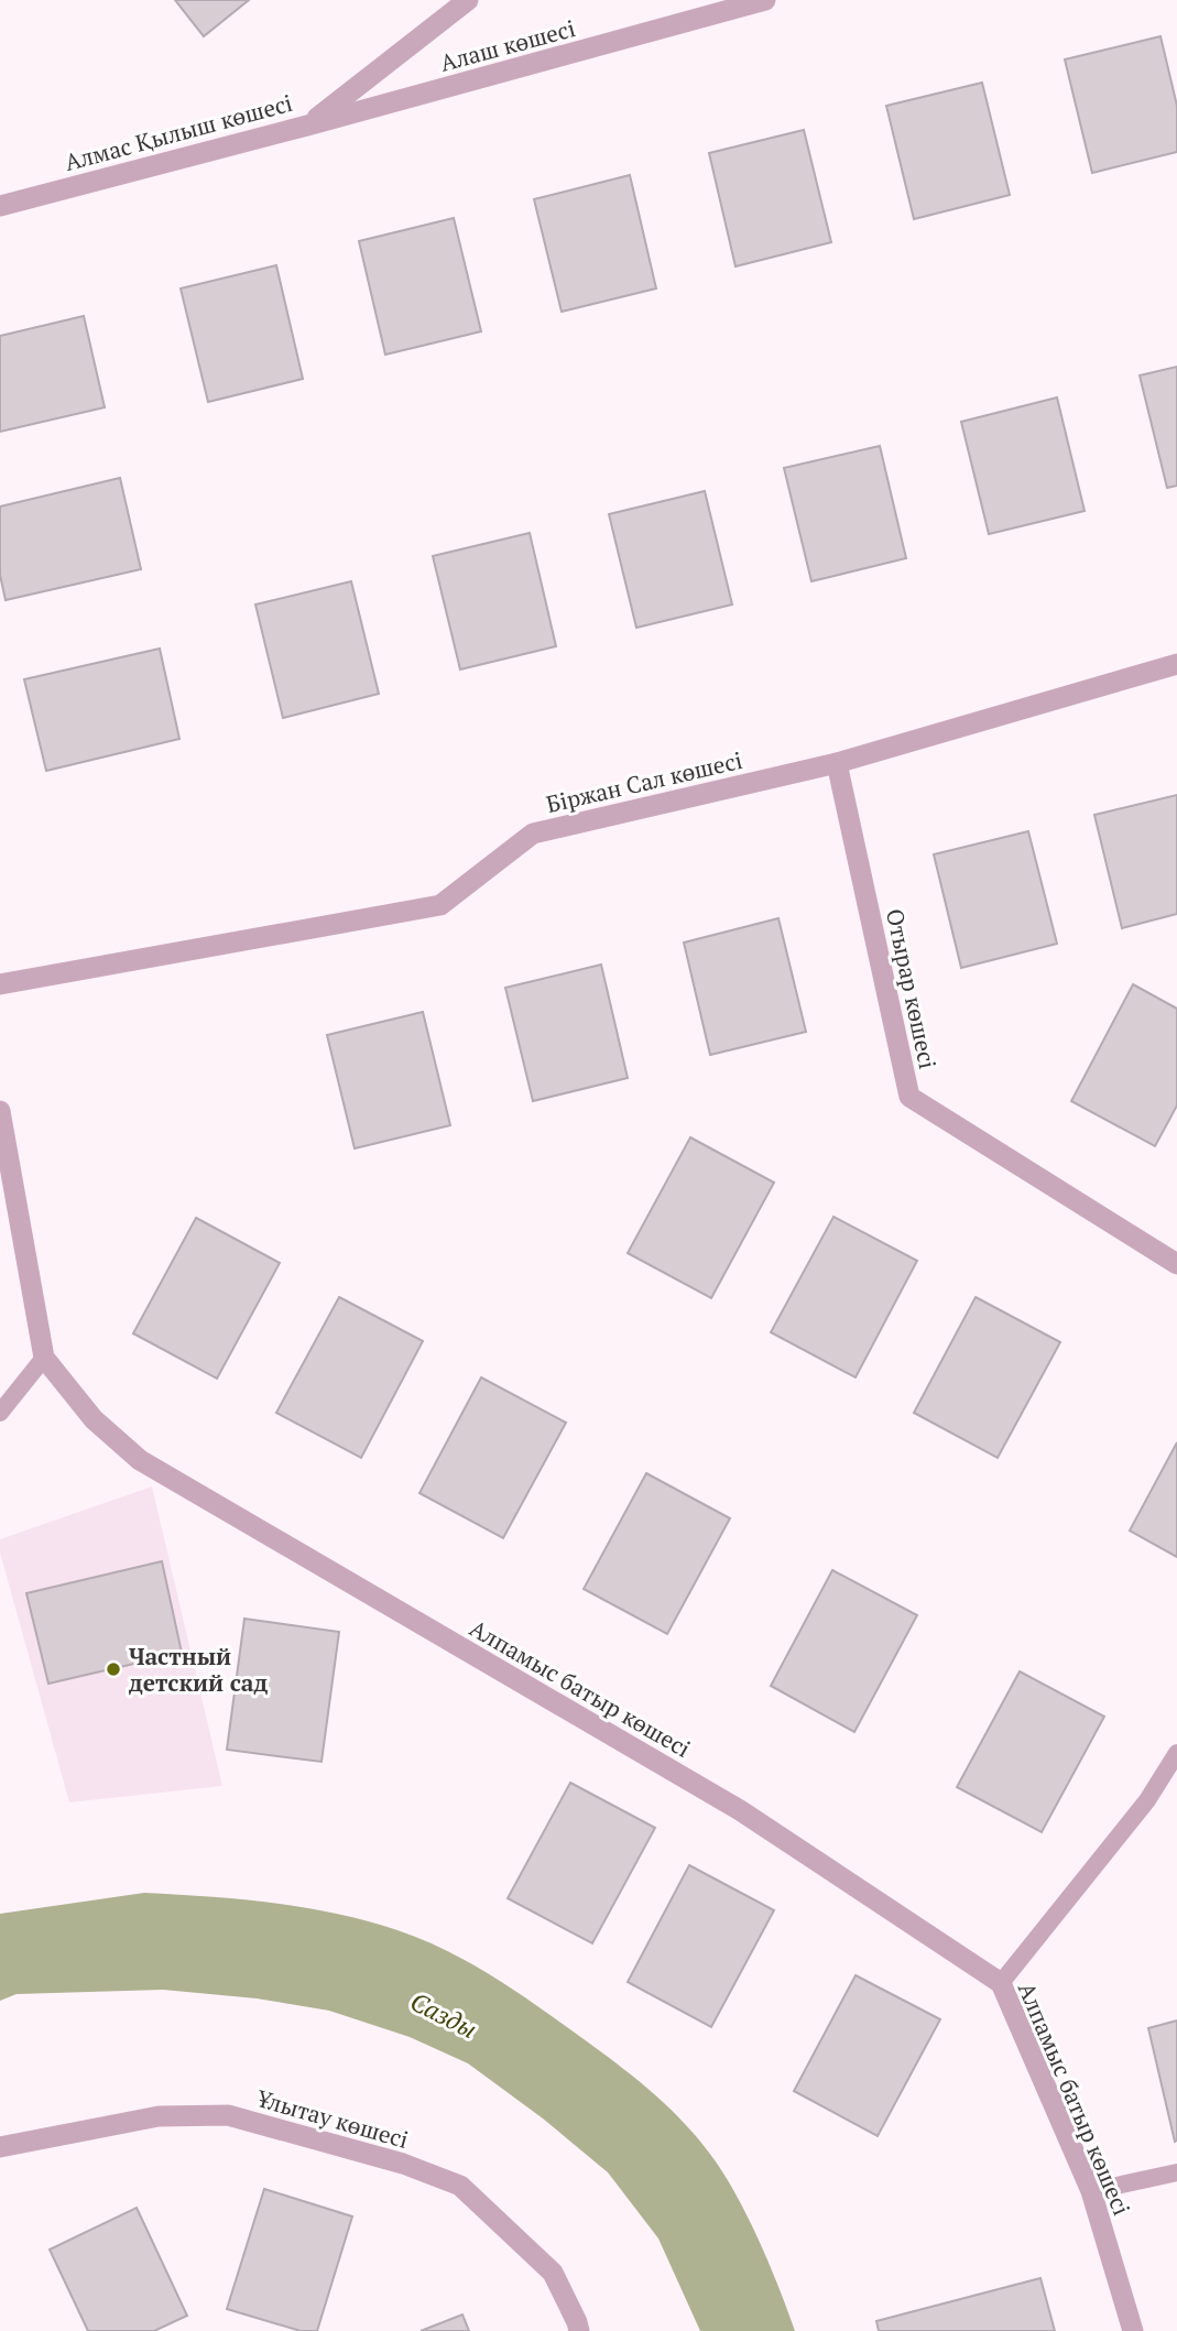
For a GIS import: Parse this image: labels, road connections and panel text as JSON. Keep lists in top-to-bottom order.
{
  "streets": {
    "street": [
      "Алаш көшесі",
      "Алмас Қылыш көшесі",
      "Біржан Сал көшесі",
      "Отырар көшесі",
      "Алпамыс батыр көшесі",
      "Ұлытау көшесі"
    ]
  },
  "crossings": [
    ["Алаш көшесі", "Алмас Қылыш көшесі"],
    ["Біржан Сал көшесі", "Отырар көшесі"]
  ],
  "water": ["Сазды"],
  "places": ["Частный детский сад"]
}
